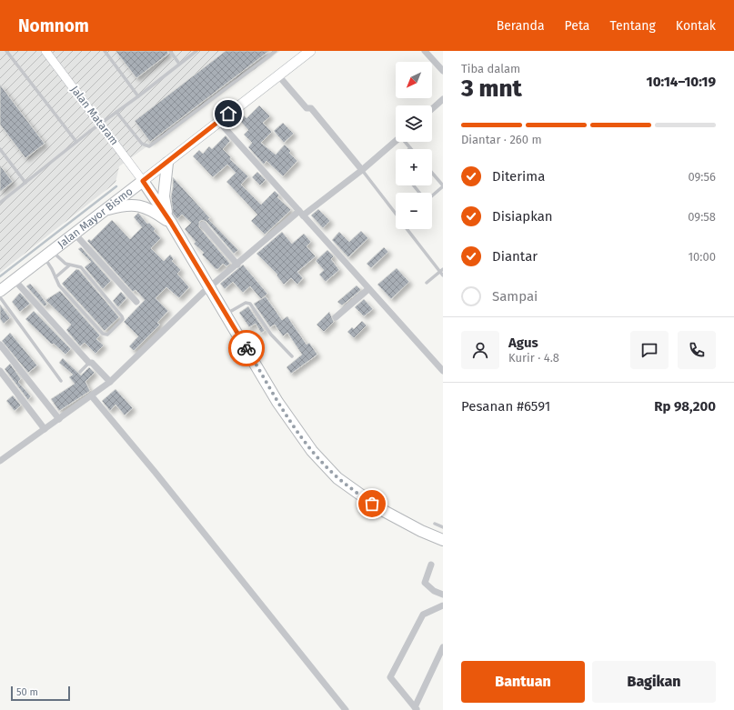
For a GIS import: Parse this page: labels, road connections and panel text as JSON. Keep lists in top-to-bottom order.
{
  "streets": {
    "highway": ["Jalan Mayor Bismo"],
    "main road": ["Jalan Mataram"]
  },
  "crossings": [
    ["Jalan Mataram", "Jalan Mayor Bismo"]
  ],
  "scale_bar": "50 m",
  "north": "bottom left",
  "page": {
    "header": "Nomnom",
    "nav": [
      "Beranda",
      "Peta",
      "Tentang",
      "Kontak"
    ],
    "heading": ["3 mnt", "Tiba dalam", "10:14–10:19"],
    "panel": [
      "Agus",
      "Kurir · 4.8",
      "Pesanan #6591",
      "Rp 98,200"
    ],
    "map_buttons": ["+", "−"],
    "bar": "Diantar · 260 m",
    "list": [
      ["Diterima", "09:56"],
      ["Disiapkan", "09:58"],
      ["Diantar", "10:00"],
      "Sampai"
    ],
    "buttons": ["Bantuan", "Bagikan"],
    "scale": "50 m"
  }
}
